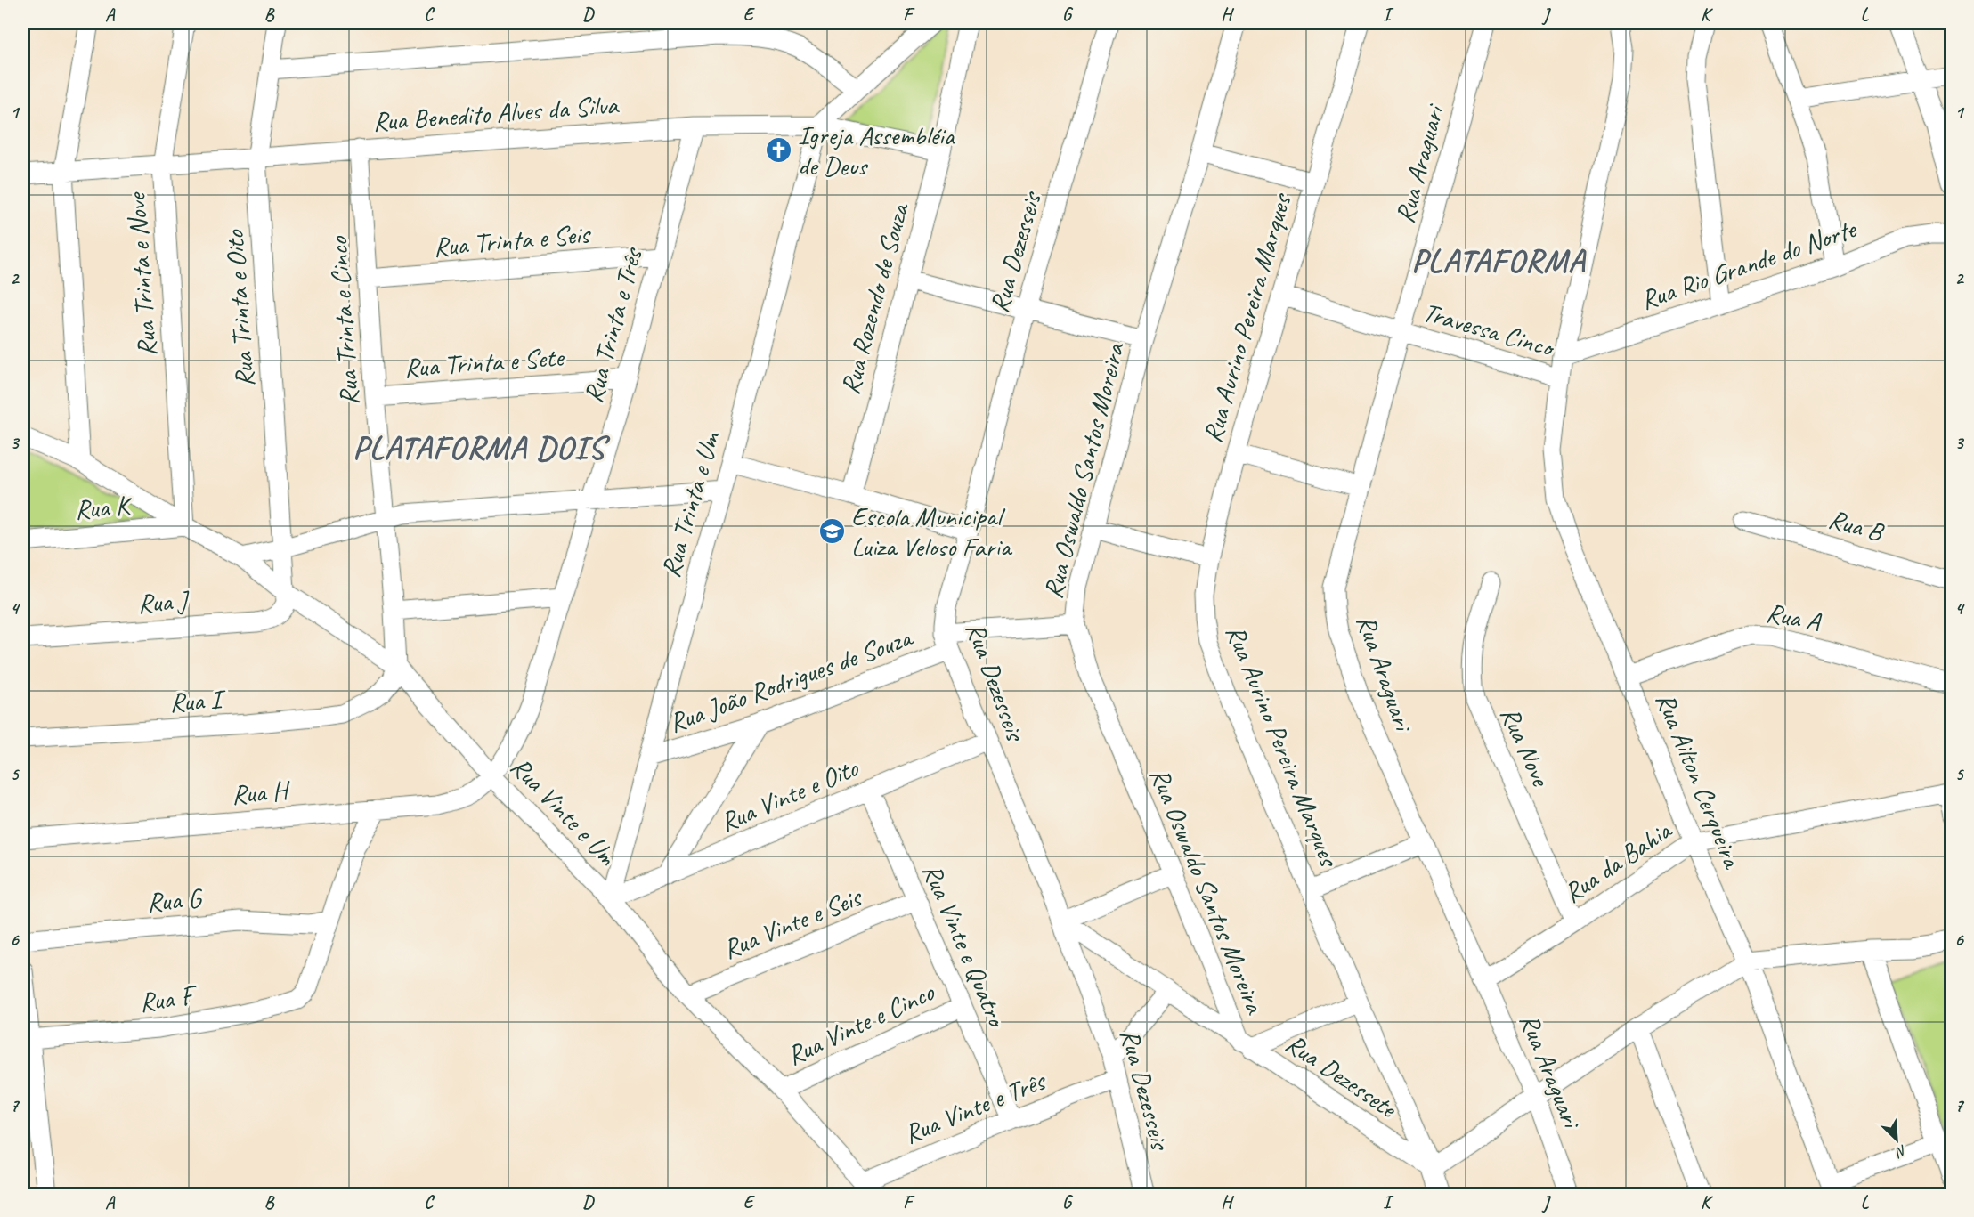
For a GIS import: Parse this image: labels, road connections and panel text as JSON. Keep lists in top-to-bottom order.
{
  "streets": {
    "street": [
      "Rua Benedito Alves da Silva",
      "Rua Araguari",
      "Rua Trinta e Seis",
      "Rua Dezesseis",
      "Rua Rio Grande do Norte",
      "Rua Trinta e Nove",
      "Rua Rozendo de Souza",
      "Rua Trinta e Oito",
      "Rua Aurino Pereira Marques",
      "Rua Trinta e Cinco",
      "Rua Trinta e Três",
      "Travessa Cinco",
      "Rua Trinta e Sete",
      "Rua Oswaldo Santos Moreira",
      "Rua Trinta e Um",
      "Rua K",
      "Rua B",
      "Rua J",
      "Rua A",
      "Rua João Rodrigues de Souza",
      "Rua I",
      "Rua Nove",
      "Rua Ailton Cerqueira",
      "Rua H",
      "Rua Vinte e Oito",
      "Rua Vinte e Um",
      "Rua da Bahia",
      "Rua G",
      "Rua Vinte e Seis",
      "Rua Vinte e Quatro",
      "Rua F",
      "Rua Vinte e Cinco",
      "Rua Dezessete",
      "Rua Vinte e Três"
    ]
  },
  "crossings": [
    ["Rua Benedito Alves da Silva", "Rua Trinta e Nove"],
    ["Rua Benedito Alves da Silva", "Rua Rozendo de Souza"],
    ["Rua Benedito Alves da Silva", "Rua Trinta e Oito"],
    ["Rua Benedito Alves da Silva", "Rua Trinta e Cinco"],
    ["Rua Benedito Alves da Silva", "Rua Trinta e Três"],
    ["Rua Benedito Alves da Silva", "Rua Trinta e Um"],
    ["Rua Araguari", "Travessa Cinco"],
    ["Rua Araguari", "Rua da Bahia"],
    ["Rua Trinta e Seis", "Rua Trinta e Cinco"],
    ["Rua Trinta e Seis", "Rua Trinta e Três"],
    ["Rua Dezesseis", "Rua João Rodrigues de Souza"],
    ["Rua Dezesseis", "Rua Vinte e Oito"],
    ["Rua Dezesseis", "Rua Dezessete"],
    ["Rua Dezesseis", "Rua Vinte e Três"],
    ["Rua Rio Grande do Norte", "Rua Ailton Cerqueira"],
    ["Rua Trinta e Nove", "Rua K"],
    ["Rua Trinta e Nove", "Rua Vinte e Um"],
    ["Rua Trinta e Oito", "Rua J"],
    ["Rua Trinta e Oito", "Rua Vinte e Um"],
    ["Rua Aurino Pereira Marques", "Travessa Cinco"],
    ["Rua Aurino Pereira Marques", "Rua Dezessete"],
    ["Rua Trinta e Cinco", "Rua Trinta e Sete"],
    ["Rua Trinta e Cinco", "Rua I"],
    ["Rua Trinta e Cinco", "Rua Vinte e Um"],
    ["Rua Trinta e Três", "Rua Trinta e Sete"],
    ["Rua Trinta e Três", "Rua H"],
    ["Rua Trinta e Três", "Rua Vinte e Um"],
    ["Travessa Cinco", "Rua Ailton Cerqueira"],
    ["Rua Oswaldo Santos Moreira", "Rua João Rodrigues de Souza"],
    ["Rua Oswaldo Santos Moreira", "Rua Dezessete"],
    ["Rua Trinta e Um", "Rua João Rodrigues de Souza"],
    ["Rua Trinta e Um", "Rua Vinte e Oito"],
    ["Rua Trinta e Um", "Rua Vinte e Um"],
    ["Rua K", "Rua Vinte e Um"],
    ["Rua J", "Rua Vinte e Um"],
    ["Rua A", "Rua Ailton Cerqueira"],
    ["Rua I", "Rua Vinte e Um"],
    ["Rua Nove", "Rua da Bahia"],
    ["Rua Ailton Cerqueira", "Rua da Bahia"],
    ["Rua H", "Rua Vinte e Um"],
    ["Rua Vinte e Oito", "Rua Vinte e Um"],
    ["Rua Vinte e Oito", "Rua Vinte e Quatro"],
    ["Rua Vinte e Um", "Rua Vinte e Seis"],
    ["Rua Vinte e Um", "Rua Vinte e Cinco"],
    ["Rua Vinte e Um", "Rua Vinte e Três"],
    ["Rua G", "Rua F"],
    ["Rua Vinte e Seis", "Rua Vinte e Quatro"],
    ["Rua Vinte e Quatro", "Rua Vinte e Cinco"],
    ["Rua Vinte e Quatro", "Rua Vinte e Três"]
  ],
  "districts": ["PLATAFORMA", "PLATAFORMA DOIS"],
  "places": {
    "church": ["Igreja Assembléia de Deus"],
    "school or university": ["Escola Municipal Luiza Veloso Faria"]
  },
  "north": "bottom right",
  "grid": {
    "columns": [
      "A",
      "B",
      "C",
      "D",
      "E",
      "F",
      "G",
      "H",
      "I",
      "J",
      "K",
      "L"
    ],
    "rows": [
      "1",
      "2",
      "3",
      "4",
      "5",
      "6",
      "7"
    ]
  }
}
